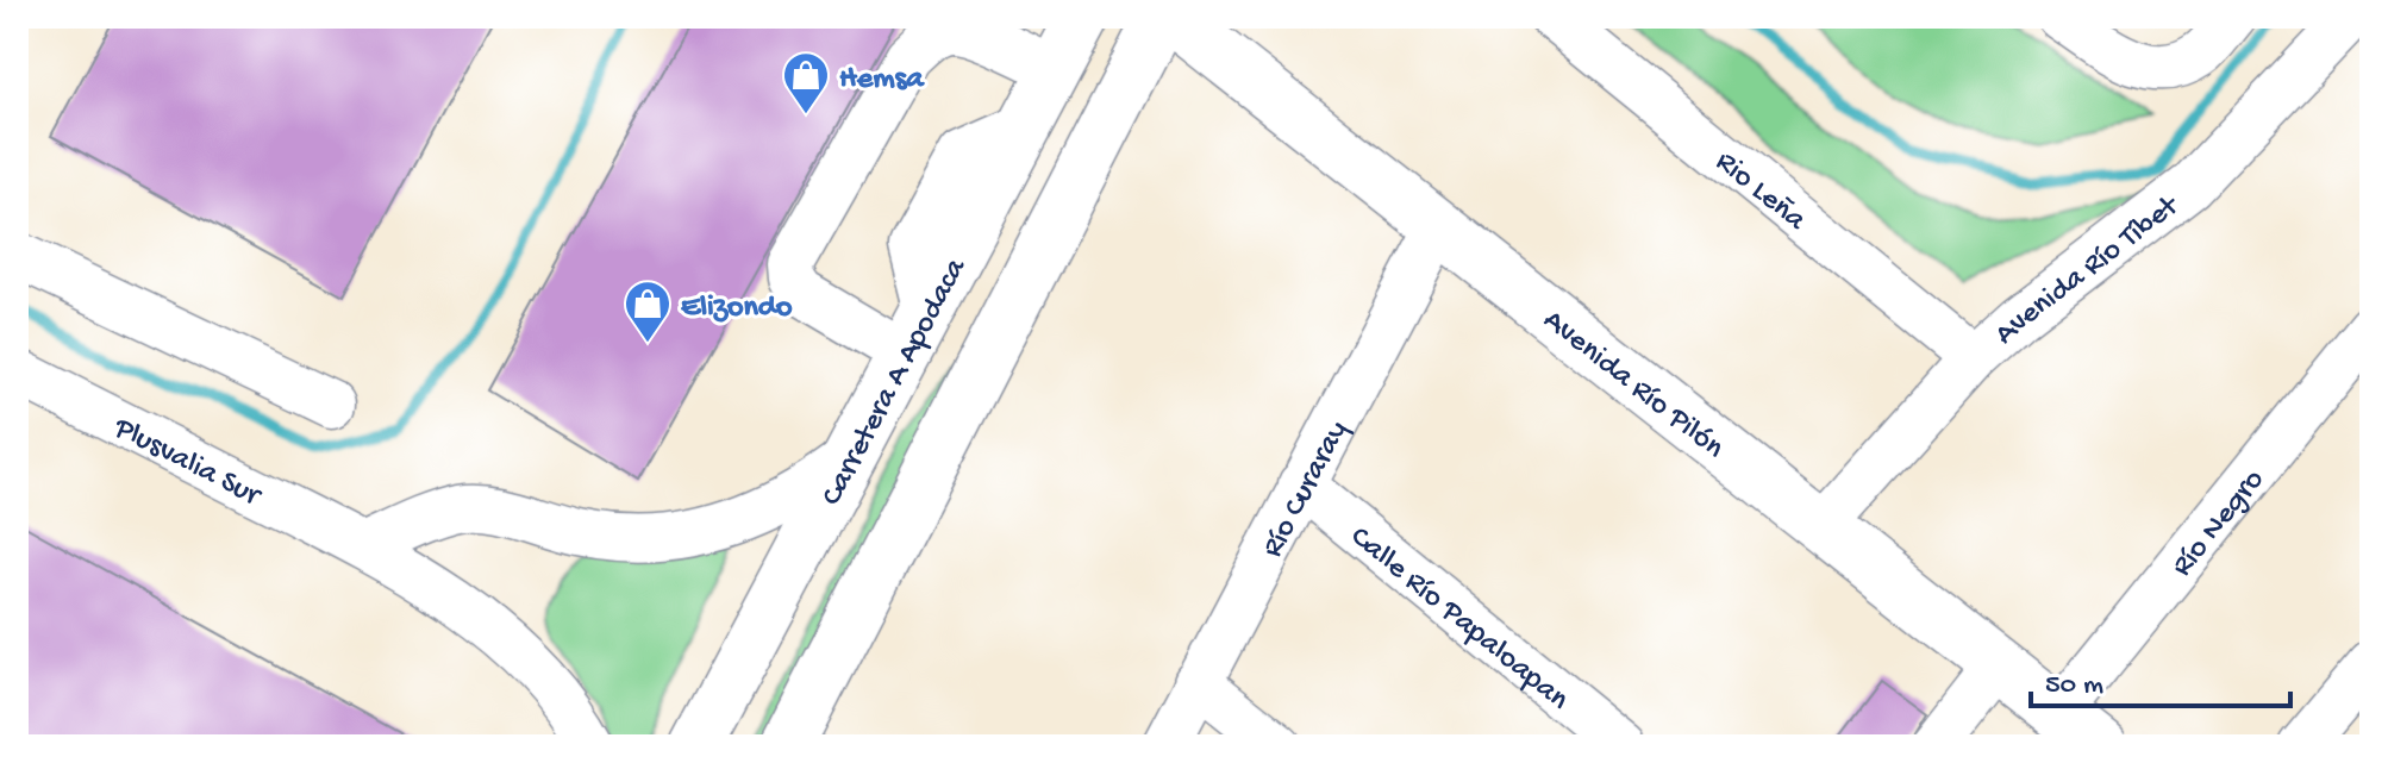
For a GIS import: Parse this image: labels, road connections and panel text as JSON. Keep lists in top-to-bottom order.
{
  "streets": {
    "main road": ["Carretera A Apodaca", "Avenida Río Pilón"],
    "street": [
      "Rio Leña",
      "Avenida Río Tíbet",
      "Plusvalia Sur",
      "Río Curaray",
      "Río Negro",
      "Calle Río Papaloapan"
    ]
  },
  "crossings": [
    ["Rio Leña", "Avenida Río Tíbet"],
    ["Avenida Río Tíbet", "Avenida Río Pilón"],
    ["Avenida Río Pilón", "Río Curaray"],
    ["Avenida Río Pilón", "Río Negro"],
    ["Río Curaray", "Calle Río Papaloapan"]
  ],
  "places": {
    "shop": ["Hemsa", "Elizondo"]
  },
  "scale_bar": "50 m"
}
